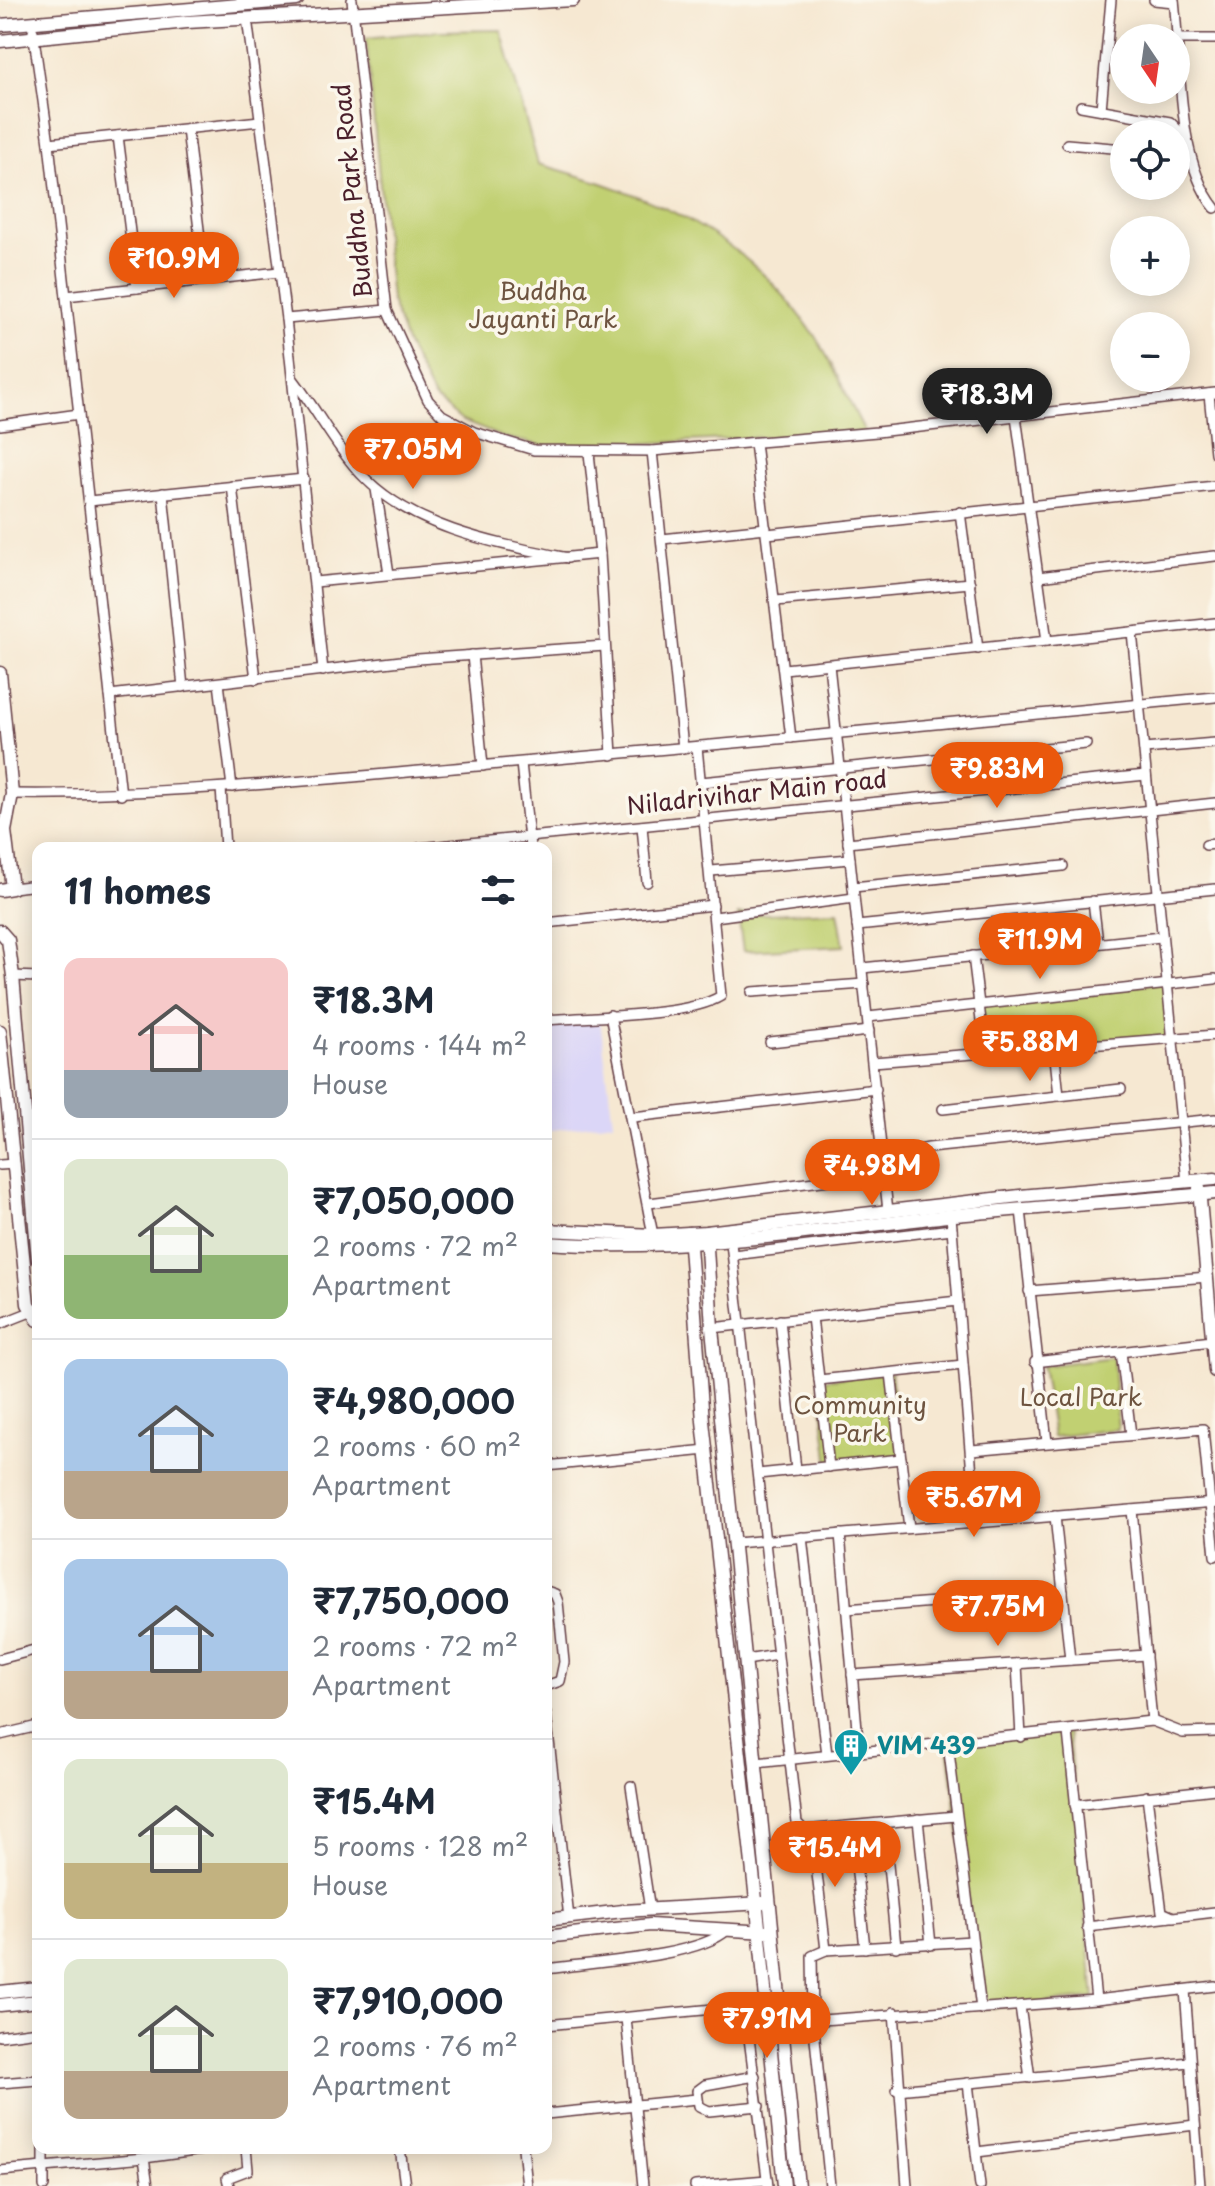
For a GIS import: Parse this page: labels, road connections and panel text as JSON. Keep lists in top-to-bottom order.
{
  "streets": {
    "street": ["Buddha Park Road", "Niladrivihar Main road"]
  },
  "parks": ["Buddha Jayanti Park", "Local Park", "Community Park"],
  "places": {
    "building": ["VIM 439"]
  },
  "north": "bottom",
  "page": {
    "map_buttons": ["+", "−"],
    "price": [
      "₹10.9M",
      "₹18.3M",
      "₹7.05M",
      "₹9.83M",
      "₹11.9M",
      "₹5.88M",
      "₹4.98M",
      "₹5.67M",
      "₹7.75M",
      "₹15.4M",
      "₹7.91M"
    ],
    "heading": "11 homes",
    "list": [
      {
        "name": "₹18.3M",
        "note": "4 rooms · 144 m² · House"
      },
      {
        "name": "₹7,050,000",
        "note": "2 rooms · 72 m² · Apartment"
      },
      {
        "name": "₹4,980,000",
        "note": "2 rooms · 60 m² · Apartment"
      },
      {
        "name": "₹7,750,000",
        "note": "2 rooms · 72 m² · Apartment"
      },
      {
        "name": "₹15.4M",
        "note": "5 rooms · 128 m² · House"
      },
      {
        "name": "₹7,910,000",
        "note": "2 rooms · 76 m² · Apartment"
      }
    ]
  }
}
